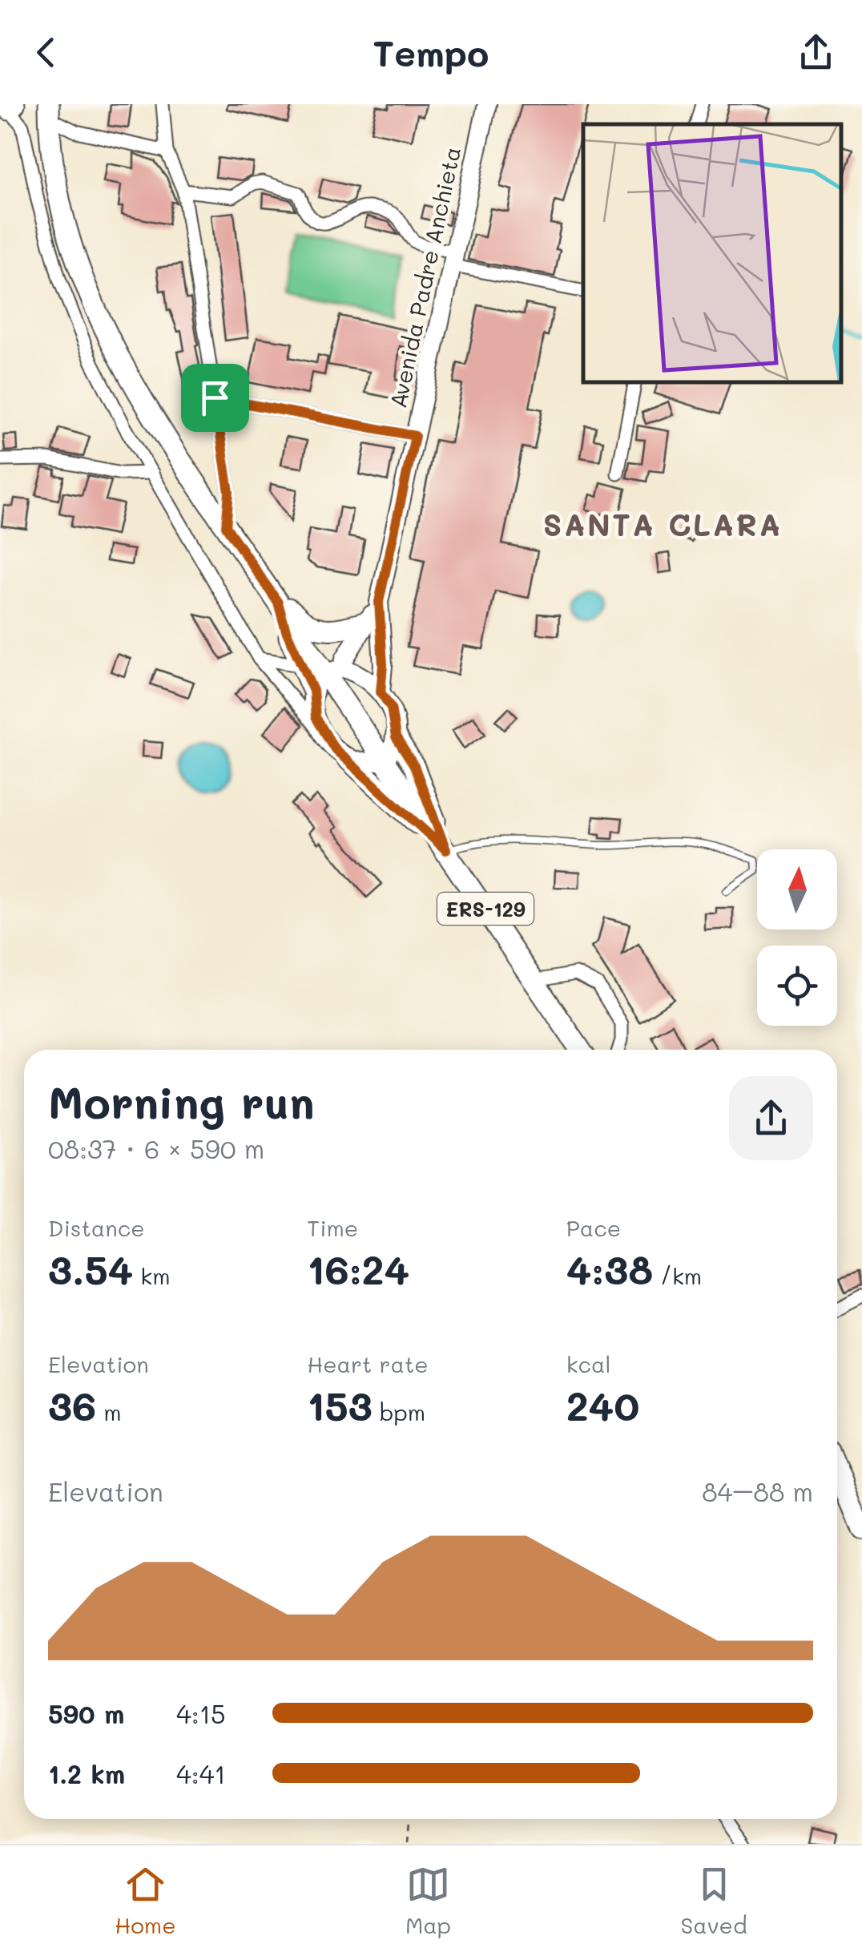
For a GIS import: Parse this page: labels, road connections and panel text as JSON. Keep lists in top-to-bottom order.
{
  "streets": {
    "main road": ["ERS-129"],
    "street": ["Avenida Padre Anchieta"]
  },
  "crossings": [
    ["Avenida Padre Anchieta", "ERS-129"]
  ],
  "districts": ["SANTA CLARA"],
  "north": "top",
  "page": {
    "header": "Tempo",
    "heading": ["Morning run", "08:37 · 6 × 590 m"],
    "stats": [
      ["Distance", "3.54 km"],
      ["Time", "16:24"],
      ["Pace", "4:38 /km"],
      ["Elevation", "36 m"],
      ["Heart rate", "153 bpm"],
      ["kcal", "240"]
    ],
    "chart": ["Elevation", "84–88 m"],
    "list": [
      {
        "name": "590 m",
        "note": "4:15"
      },
      {
        "name": "1.2 km",
        "note": "4:41"
      }
    ],
    "tabs": ["Home", "Map", "Saved"]
  }
}
